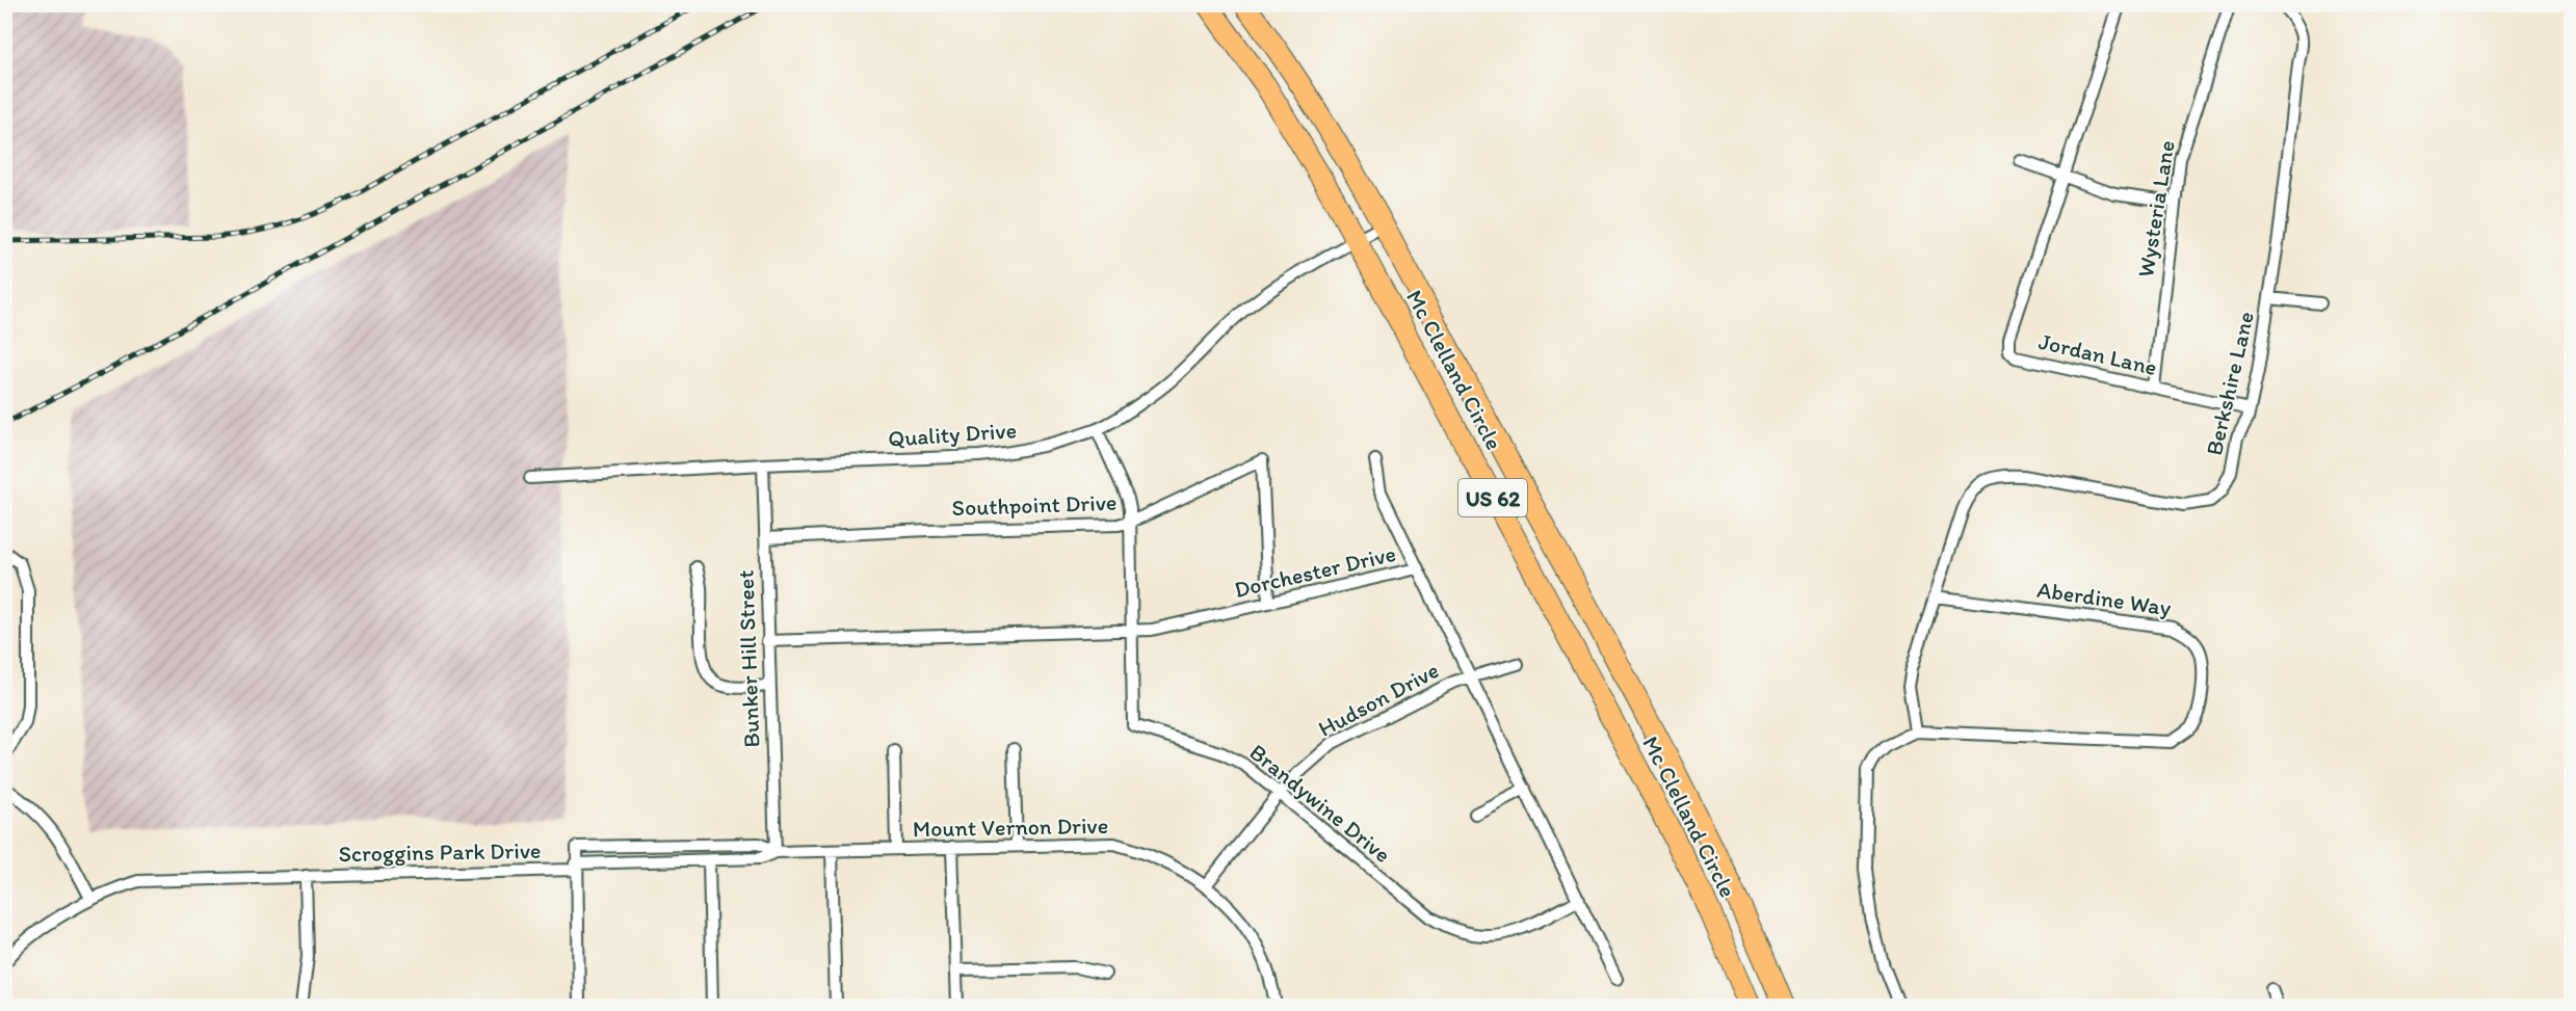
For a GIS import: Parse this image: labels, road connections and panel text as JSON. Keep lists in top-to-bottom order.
{
  "streets": {
    "highway": ["Mc Clelland Circle", "US 62"],
    "street": [
      "Wysteria Lane",
      "Jordan Lane",
      "Berkshire Lane",
      "Quality Drive",
      "Southpoint Drive",
      "Dorchester Drive",
      "Aberdine Way",
      "Bunker Hill Street",
      "Hudson Drive",
      "Brandywine Drive",
      "Mount Vernon Drive",
      "Scroggins Park Drive"
    ]
  },
  "crossings": [
    ["Wysteria Lane", "Jordan Lane"],
    ["Jordan Lane", "Berkshire Lane"],
    ["Mc Clelland Circle", "Quality Drive"],
    ["Berkshire Lane", "Aberdine Way"],
    ["Quality Drive", "Bunker Hill Street"],
    ["Quality Drive", "Brandywine Drive"],
    ["Southpoint Drive", "Dorchester Drive"],
    ["Southpoint Drive", "Bunker Hill Street"],
    ["Southpoint Drive", "Brandywine Drive"],
    ["Dorchester Drive", "Bunker Hill Street"],
    ["Dorchester Drive", "Hudson Drive"],
    ["Dorchester Drive", "Brandywine Drive"],
    ["Bunker Hill Street", "Mount Vernon Drive"],
    ["Hudson Drive", "Brandywine Drive"],
    ["Hudson Drive", "Mount Vernon Drive"],
    ["Mount Vernon Drive", "Scroggins Park Drive"]
  ]
}
